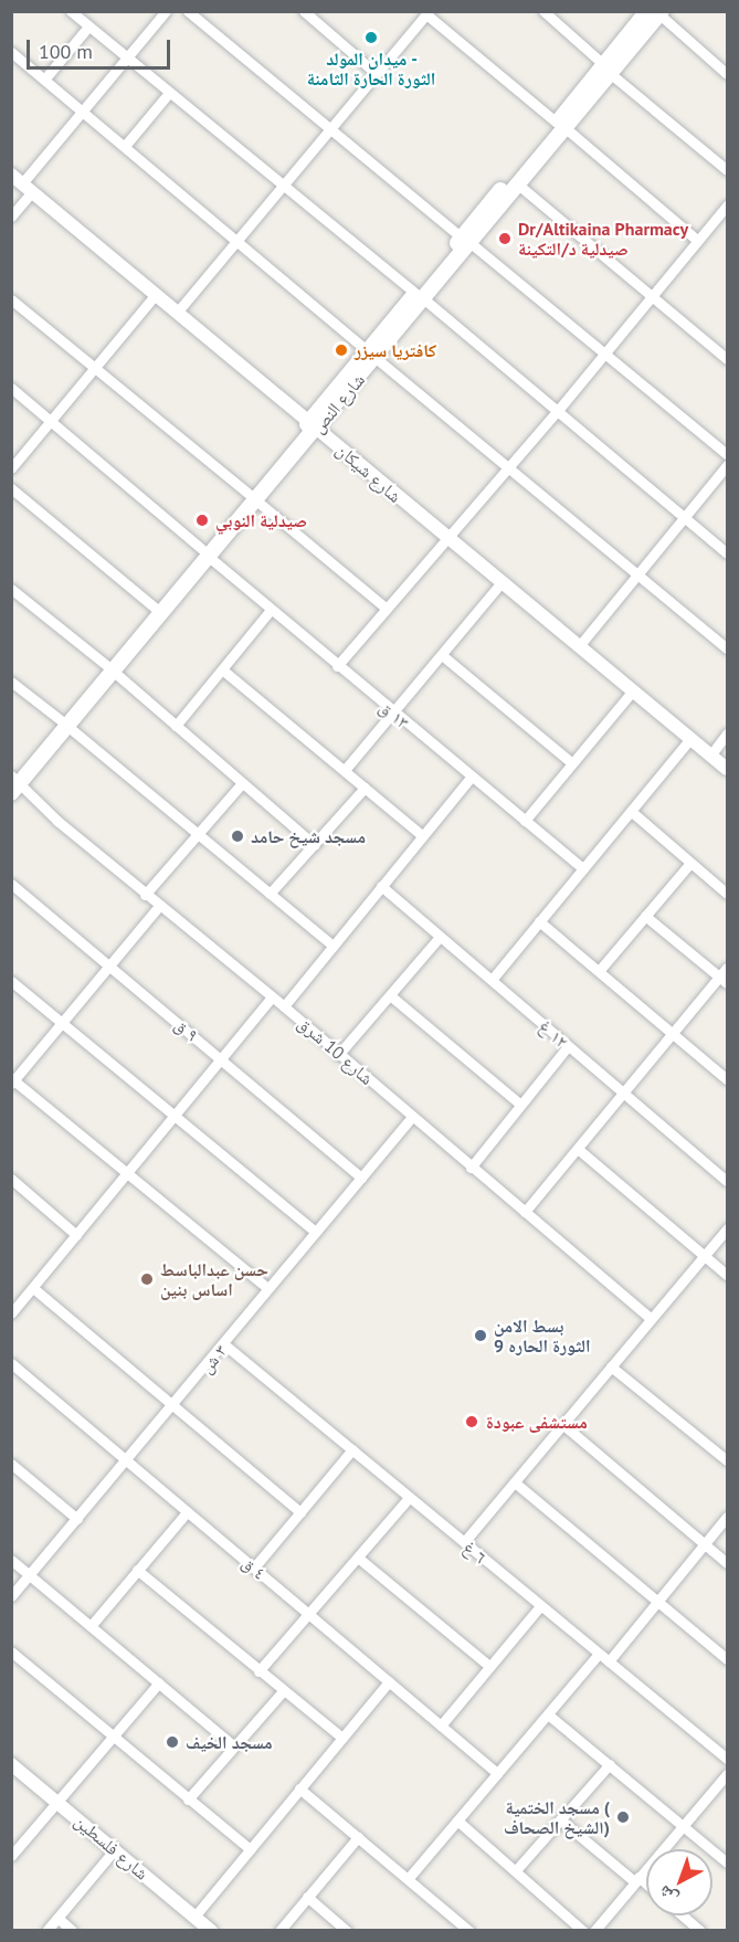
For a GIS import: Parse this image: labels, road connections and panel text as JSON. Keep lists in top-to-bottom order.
{
  "streets": {
    "main road": ["شارع النص"],
    "street": [
      "شارع شيكان",
      "١٣ ق",
      "٩ ق",
      "١٢ غ",
      "شارع 10 شرق",
      "٣ ش",
      "٦ غ",
      "٤ ق",
      "شارع فلسطين"
    ]
  },
  "crossings": [
    ["شارع النص", "شارع شيكان"],
    ["شارع النص", "١٣ ق"],
    ["شارع النص", "شارع 10 شرق"],
    ["٩ ق", "٣ ش"],
    ["شارع 10 شرق", "٣ ش"],
    ["٣ ش", "٦ غ"],
    ["٣ ش", "٤ ق"]
  ],
  "places": [
    "ميدان المولد - الثورة الحارة الثامنة",
    "Dr/Altikaina Pharmacy صيدلية د/التكينة",
    "كافتريا سيزر",
    "صيدلية النوبي",
    "مسجد شيخ حامد",
    "حسن عبدالباسط اساس بنين",
    "بسط الامن الثورة الحاره 9",
    "مستشفى عبودة",
    "مسجد الخيف",
    "مسجد الختمية ( الشيخ الصحاف)"
  ],
  "scale_bar": "100 m",
  "north": "bottom left"
}
